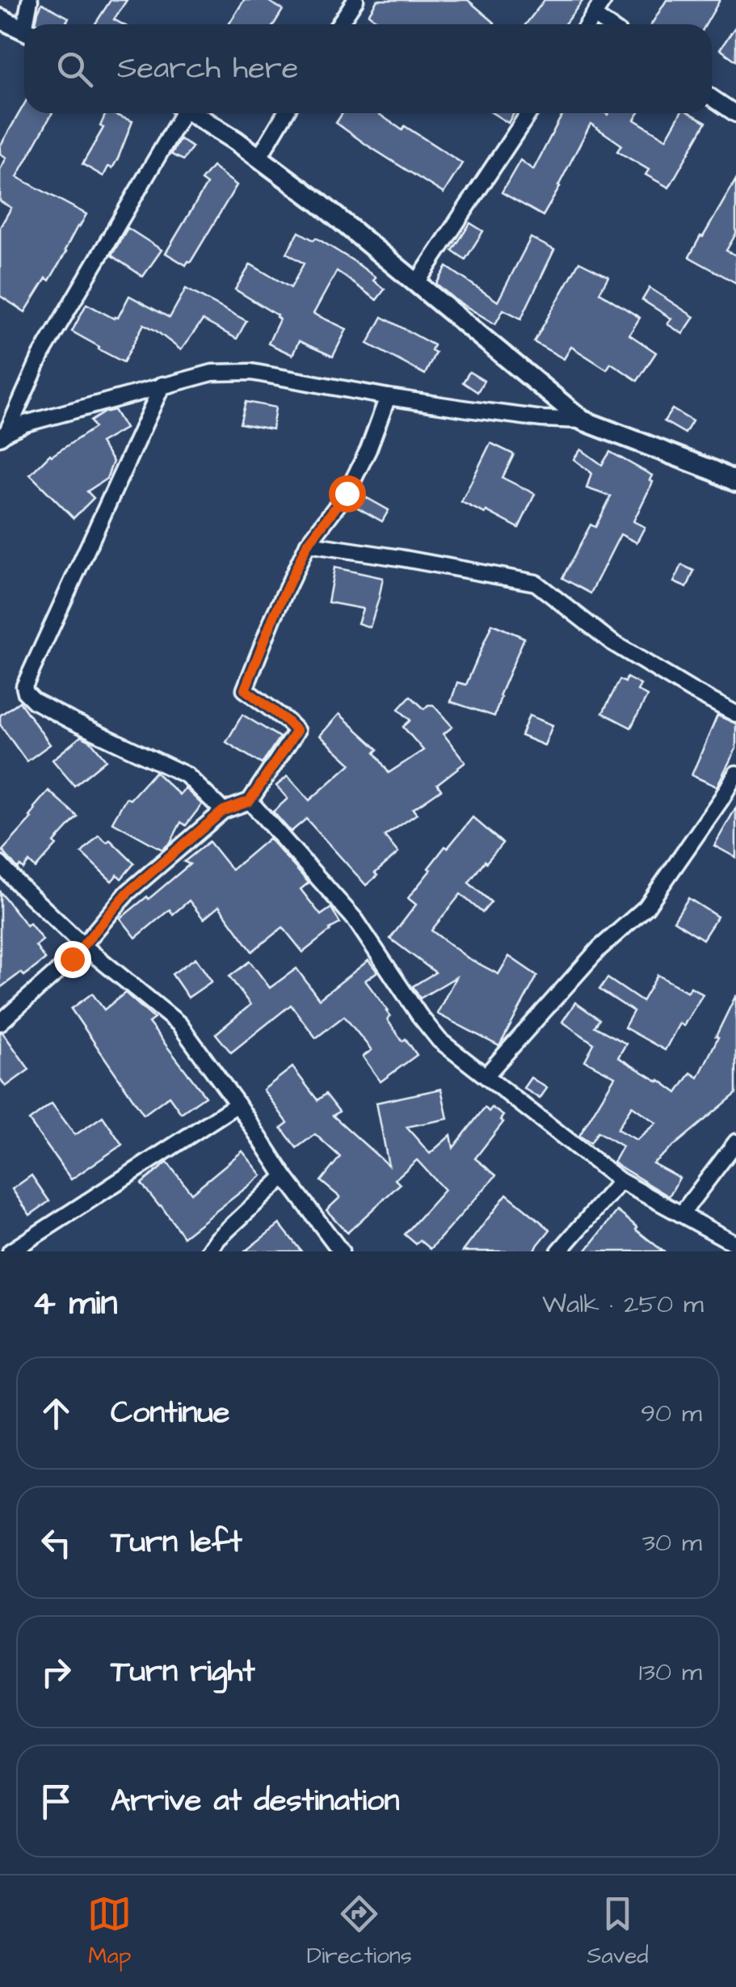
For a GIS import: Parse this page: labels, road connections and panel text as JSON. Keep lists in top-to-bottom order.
{
  "page": {
    "search": "Search here",
    "heading": ["4 min", "Walk · 250 m"],
    "list": [
      ["Continue", "90 m"],
      ["Turn left", "30 m"],
      ["Turn right", "130 m"],
      "Arrive at destination"
    ],
    "nav": ["Map", "Directions", "Saved"]
  }
}
